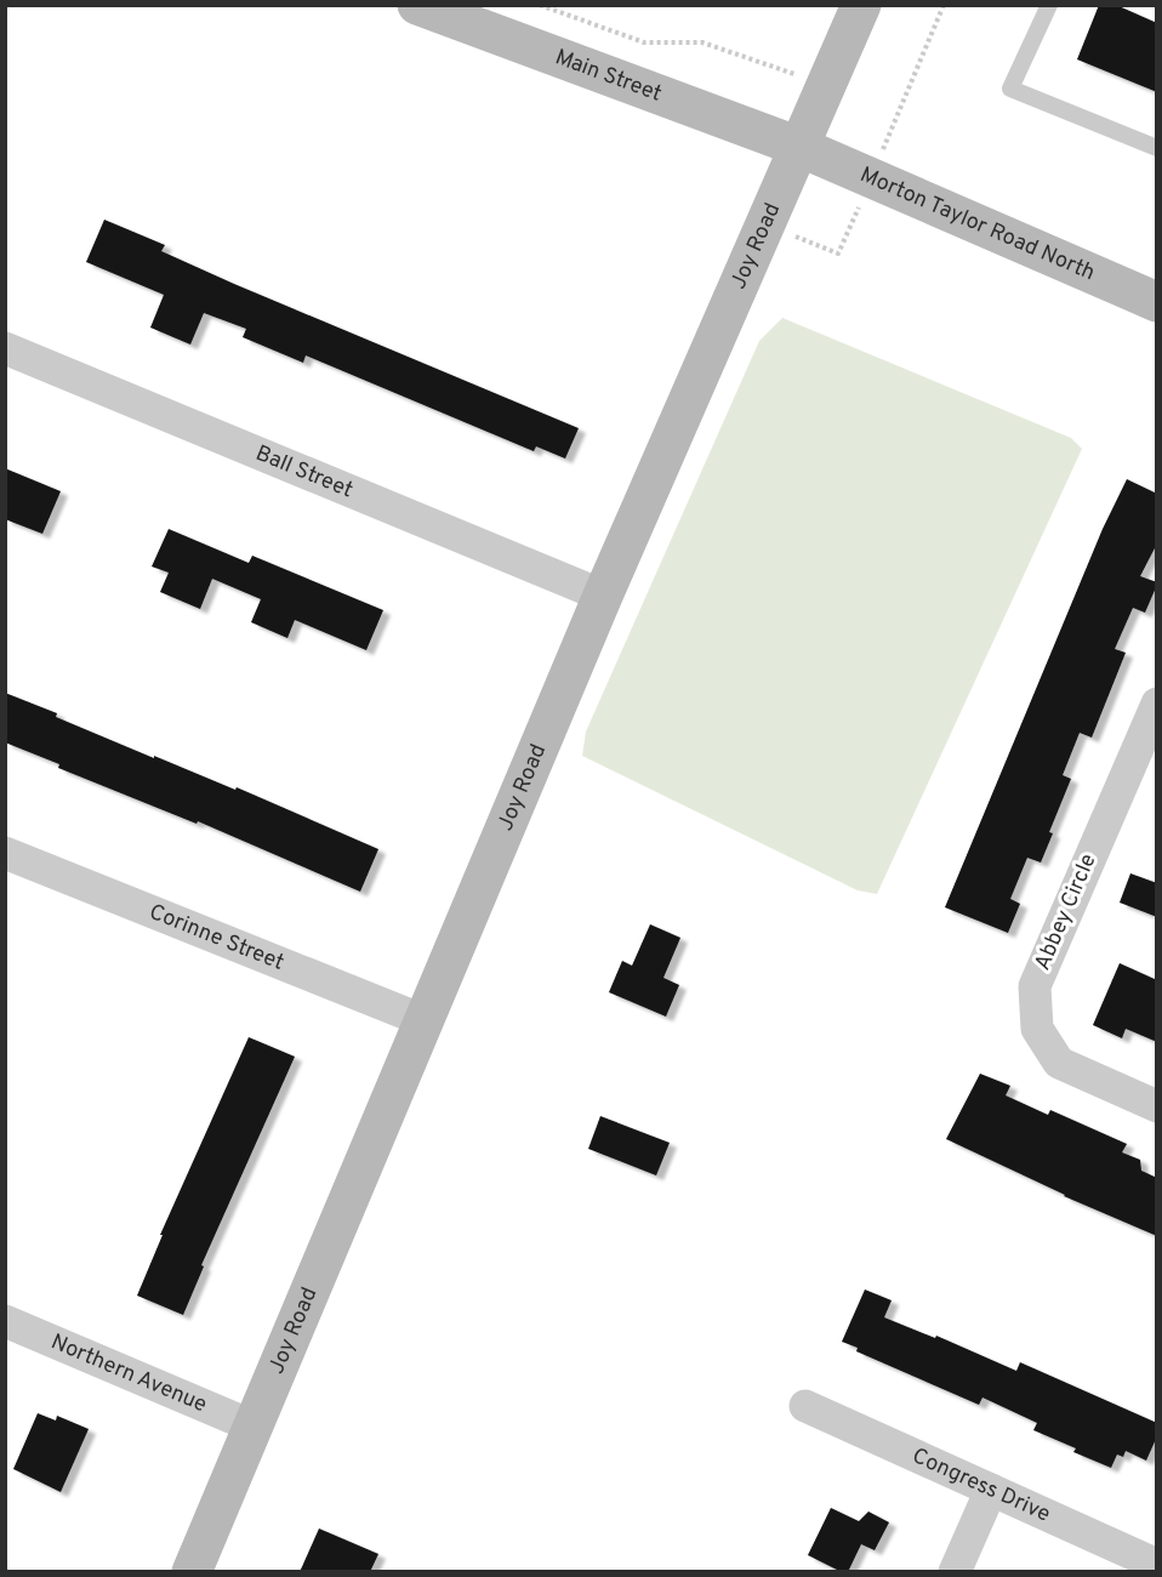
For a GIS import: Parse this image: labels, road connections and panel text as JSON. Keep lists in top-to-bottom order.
{
  "streets": {
    "street": [
      "Main Street",
      "Morton Taylor Road North",
      "Joy Road",
      "Ball Street",
      "Abbey Circle",
      "Corinne Street",
      "Northern Avenue",
      "Congress Drive"
    ]
  },
  "crossings": [
    ["Main Street", "Morton Taylor Road North"],
    ["Main Street", "Joy Road"],
    ["Morton Taylor Road North", "Joy Road"],
    ["Joy Road", "Ball Street"],
    ["Joy Road", "Corinne Street"],
    ["Joy Road", "Northern Avenue"]
  ]
}
